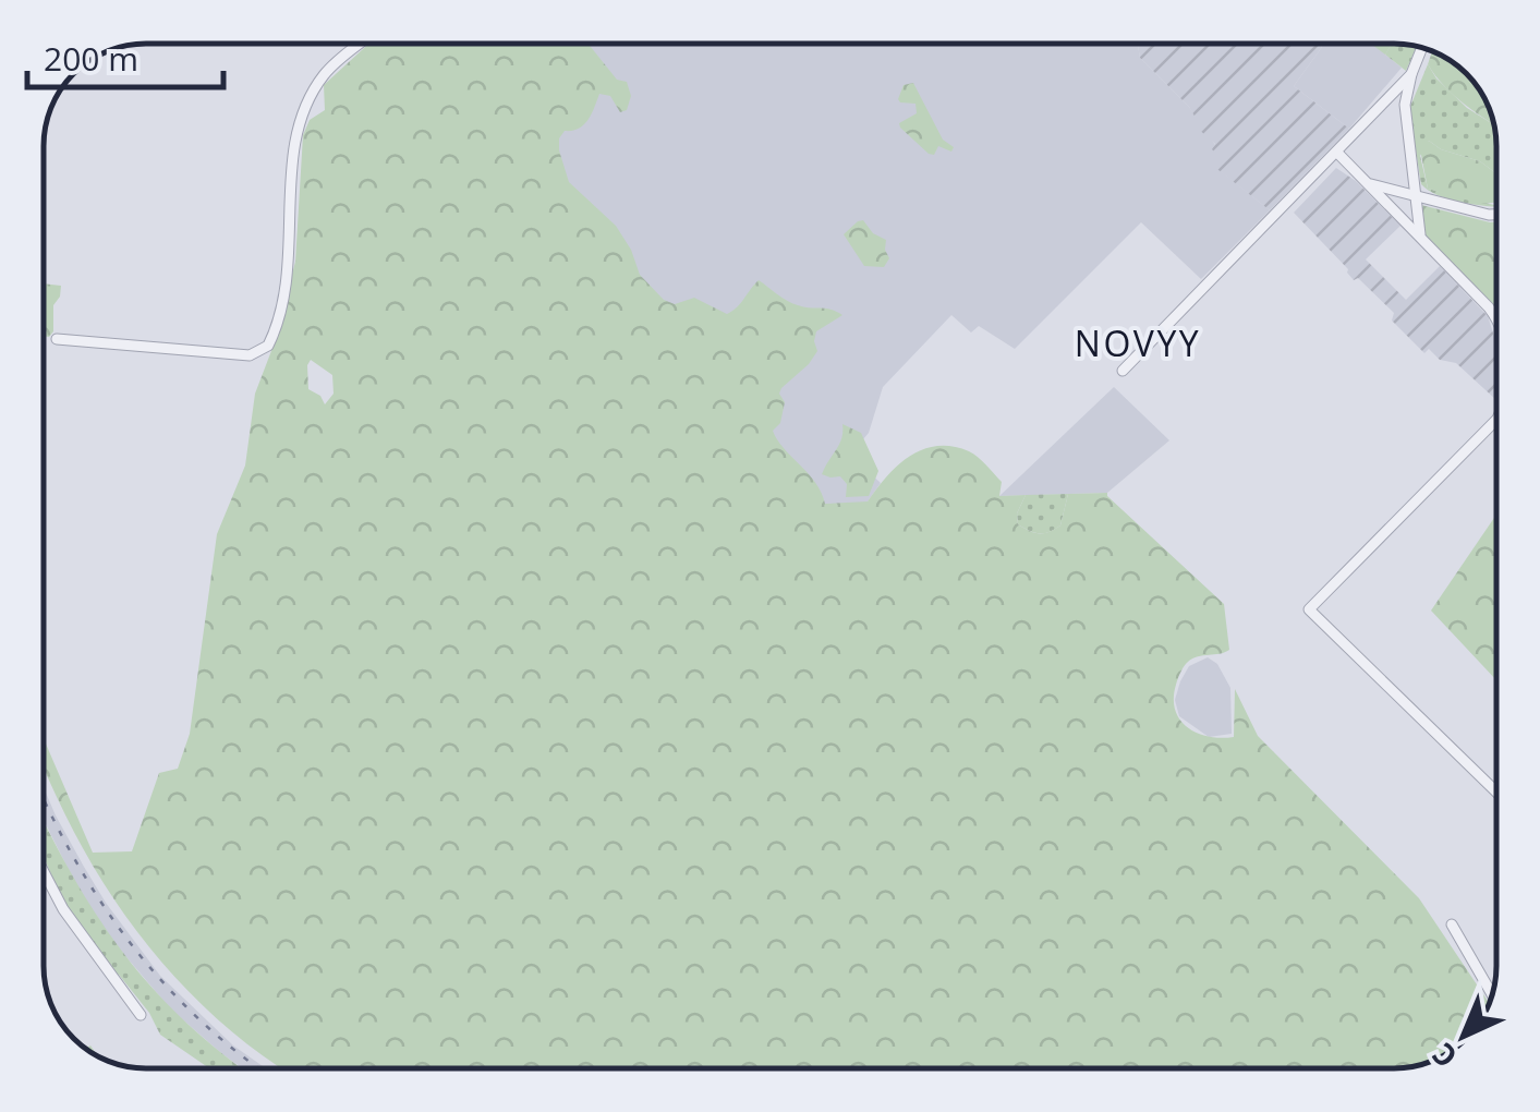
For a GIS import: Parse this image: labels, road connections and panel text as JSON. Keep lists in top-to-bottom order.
{
  "districts": ["NOVYY"],
  "scale_bar": "200 m",
  "north": "bottom left"
}
